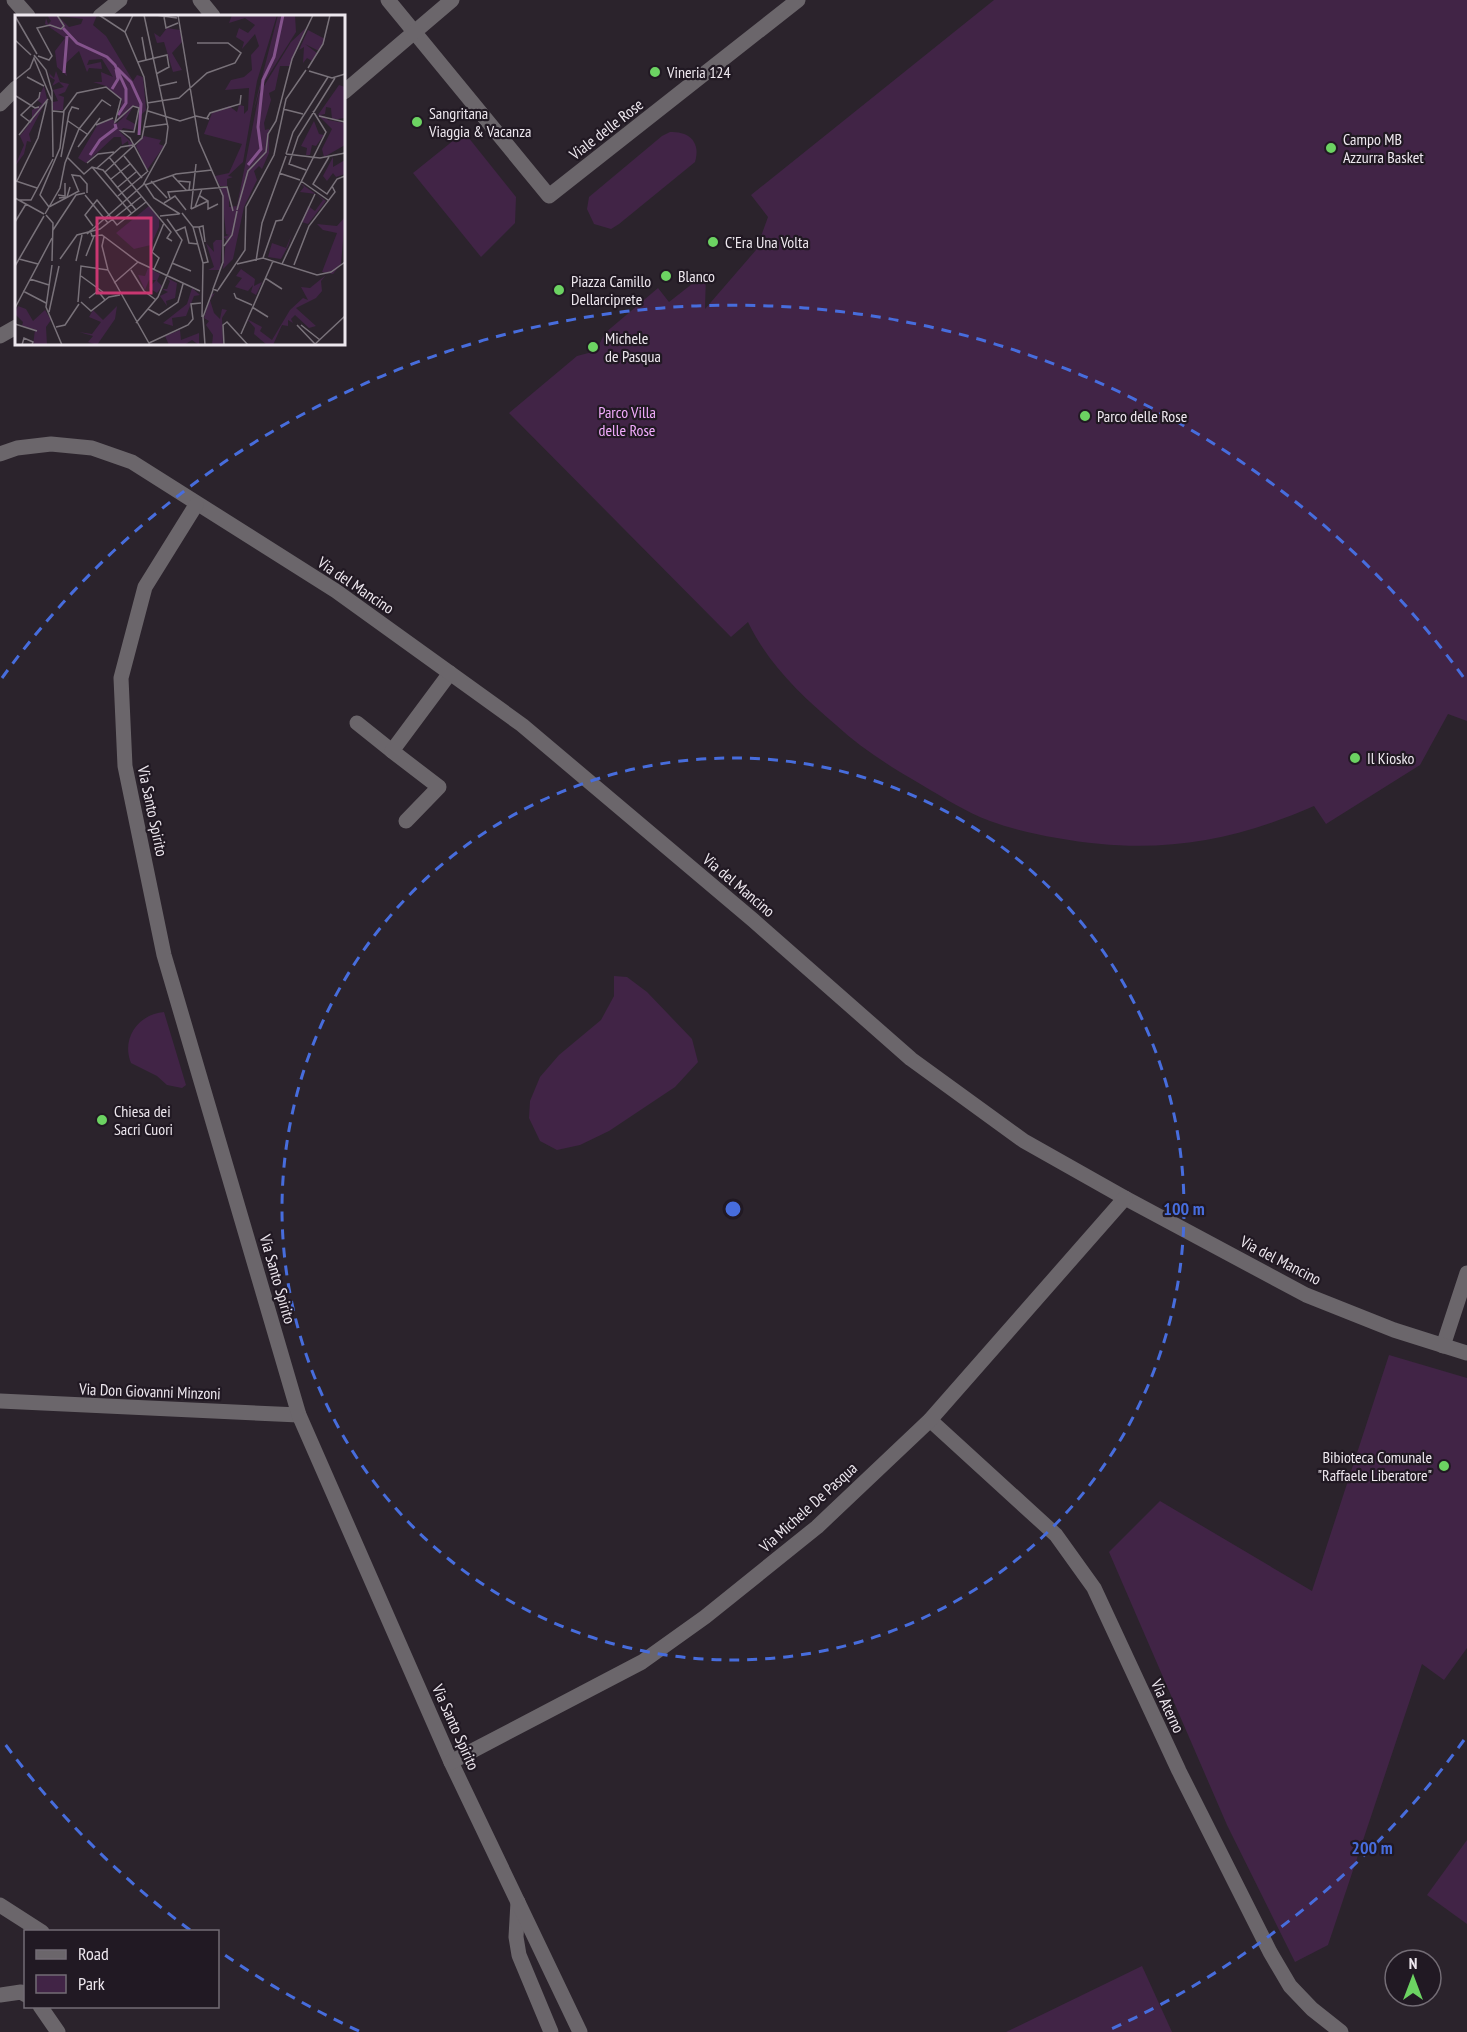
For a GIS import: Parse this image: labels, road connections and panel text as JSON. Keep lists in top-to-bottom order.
{
  "streets": {
    "street": [
      "Viale delle Rose",
      "Via del Mancino",
      "Via Santo Spirito",
      "Via Don Giovanni Minzoni",
      "Via Michele De Pasqua",
      "Via Aterno"
    ]
  },
  "crossings": [
    ["Via del Mancino", "Via Santo Spirito"],
    ["Via del Mancino", "Via Michele De Pasqua"],
    ["Via Santo Spirito", "Via Don Giovanni Minzoni"],
    ["Via Santo Spirito", "Via Michele De Pasqua"],
    ["Via Michele De Pasqua", "Via Aterno"]
  ],
  "parks": ["Parco Villa delle Rose"],
  "places": [
    "Vineria 124",
    "Sangritana Viaggia & Vacanza",
    "Campo MB Azzurra Basket",
    "C’Era Una Volta",
    "Blanco",
    "Piazza Camillo Dellarciprete",
    "Michele de Pasqua",
    "Parco delle Rose",
    "Il Kiosko",
    "Chiesa dei Sacri Cuori",
    "Bibioteca Comunale \"Raffaele Liberatore\""
  ],
  "legend": ["Road", "Park"],
  "north": "top",
  "rings": ["100 m", "200 m"]
}
